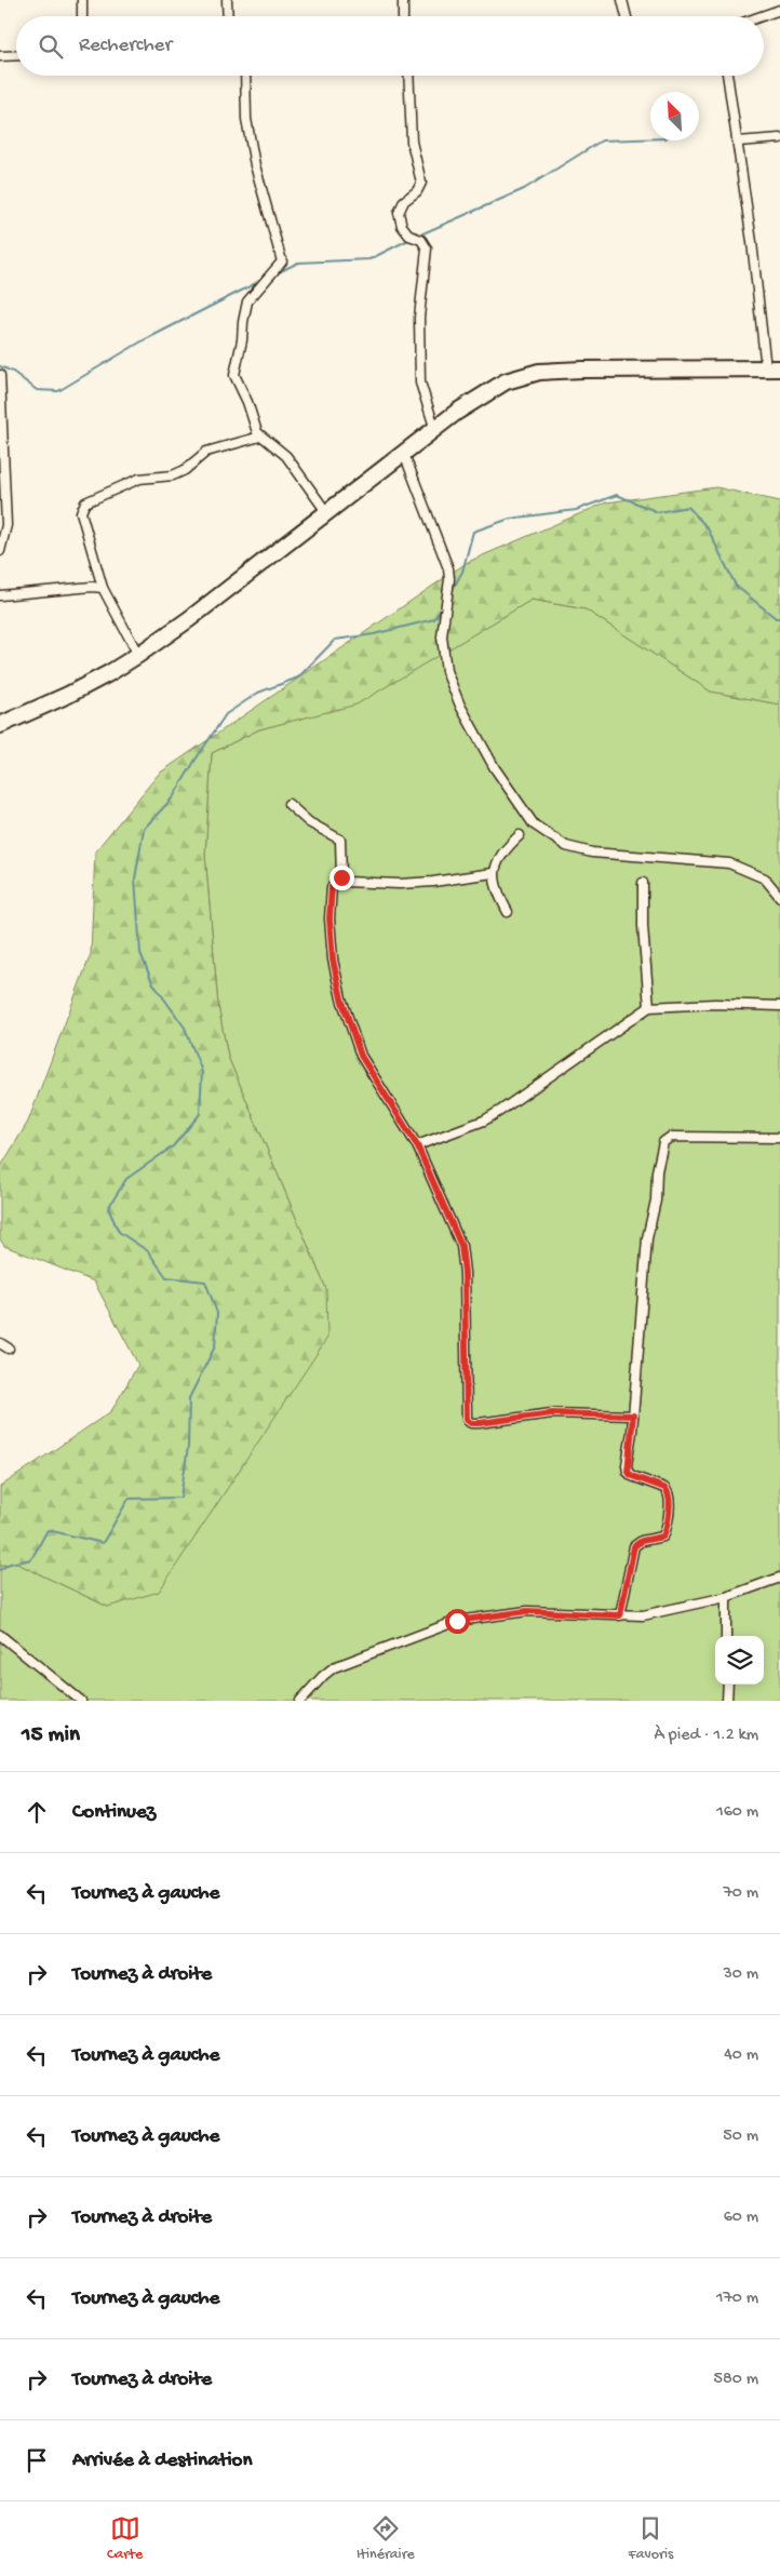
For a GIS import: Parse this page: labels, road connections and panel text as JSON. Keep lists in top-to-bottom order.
{
  "north": "top left",
  "page": {
    "search": "Rechercher",
    "heading": ["15 min", "À pied · 1.2 km"],
    "list": [
      ["Continuez", "160 m"],
      ["Tournez à gauche", "70 m"],
      ["Tournez à droite", "30 m"],
      ["Tournez à gauche", "40 m"],
      ["Tournez à gauche", "50 m"],
      ["Tournez à droite", "60 m"],
      ["Tournez à gauche", "170 m"],
      ["Tournez à droite", "580 m"],
      "Arrivée à destination"
    ],
    "nav": ["Carte", "Itinéraire", "Favoris"]
  }
}
